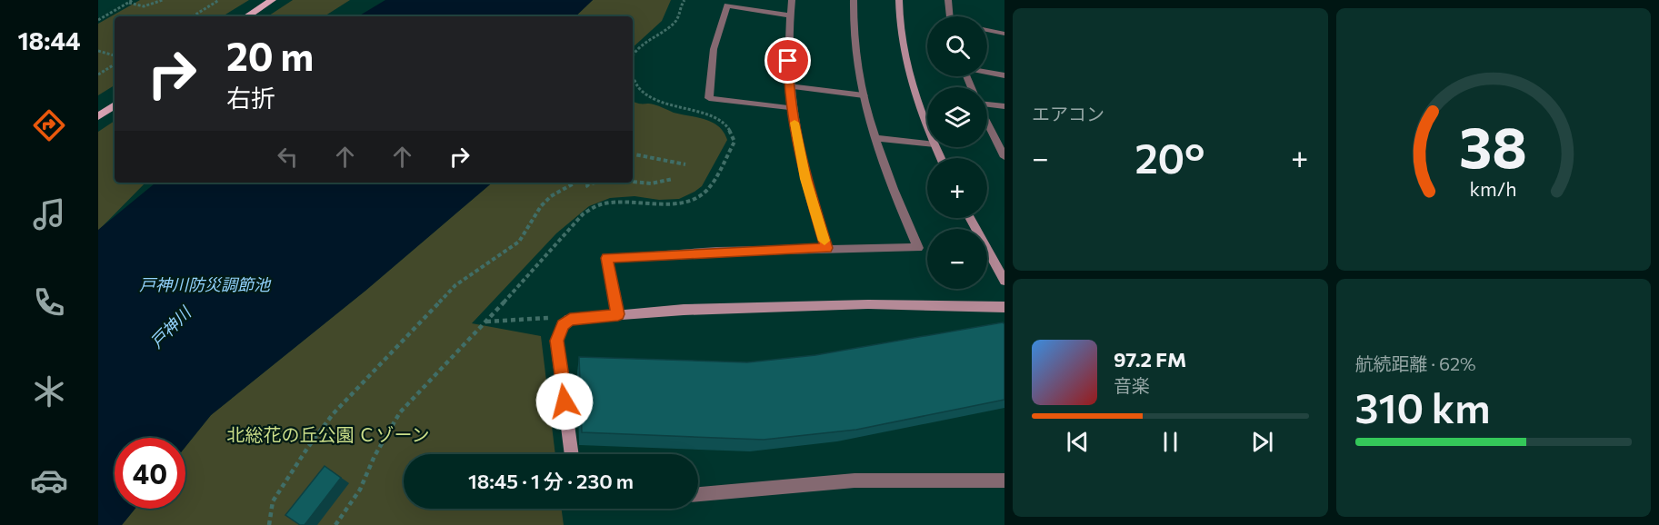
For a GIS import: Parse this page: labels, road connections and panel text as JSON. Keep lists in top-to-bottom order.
{
  "water": ["戸神川防災調節池", "戸神川"],
  "parks": ["北総花の丘公園 Ｃゾーン"],
  "page": {
    "tabs": "18:44",
    "tile": [
      "エアコン",
      ["航続距離 · 62%", "310 km"]
    ],
    "map_buttons": ["+", "−"],
    "turn": ["20 m", "右折"],
    "heat": ["−", "20°", "+"],
    "song": ["97.2 FM", "音楽"],
    "limit": "40",
    "trip": "18:45 · 1 分 · 230 m",
    "gauge": ["38", "km/h"]
  }
}
